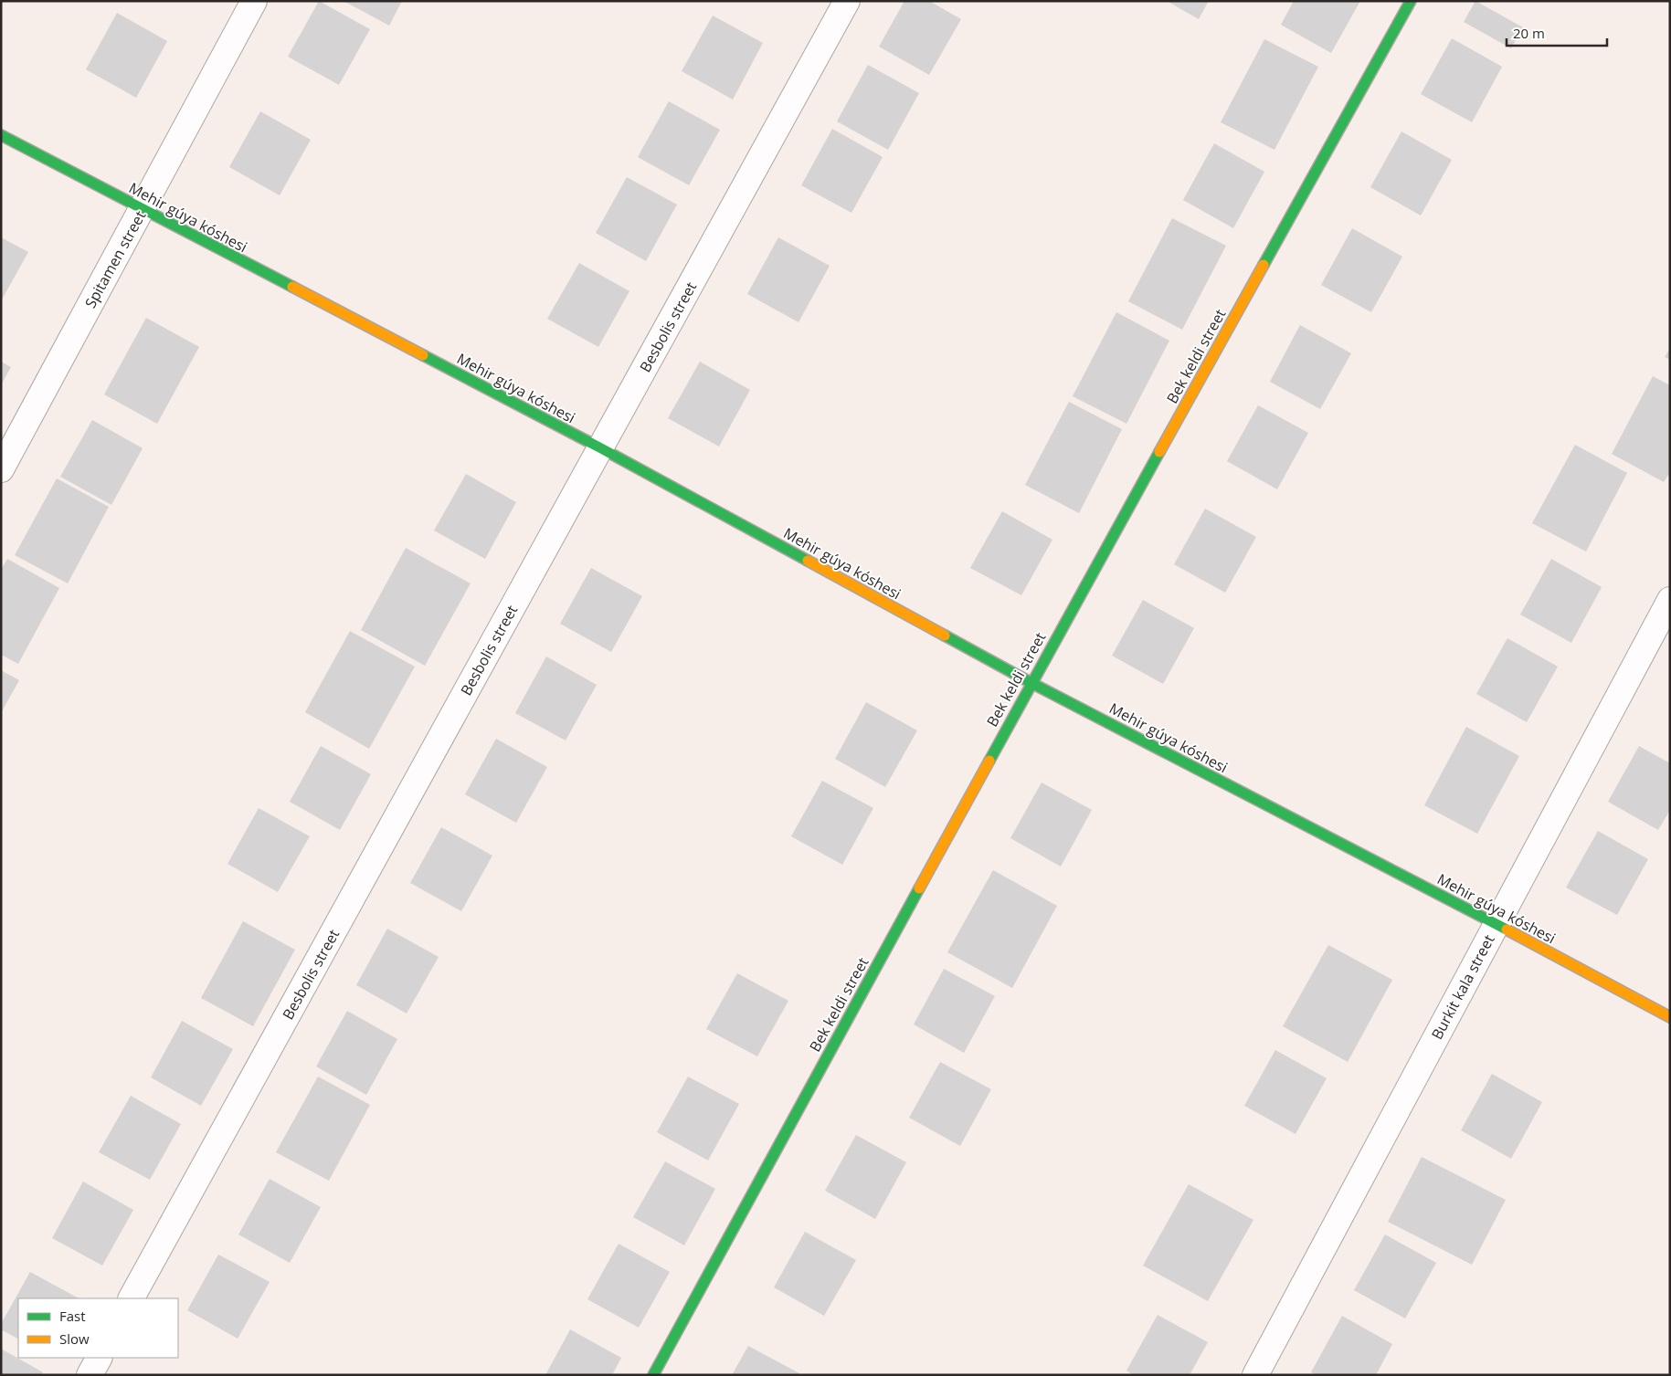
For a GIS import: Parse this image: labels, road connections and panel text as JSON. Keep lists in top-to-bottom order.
{
  "streets": {
    "street": [
      "Mehir gúyа kóshesi",
      "Spitamen street",
      "Besbolis street",
      "Bek keldi street",
      "Burkit kala street"
    ]
  },
  "crossings": [
    ["Mehir gúyа kóshesi", "Spitamen street"],
    ["Mehir gúyа kóshesi", "Besbolis street"],
    ["Mehir gúyа kóshesi", "Bek keldi street"],
    ["Mehir gúyа kóshesi", "Burkit kala street"]
  ],
  "legend": ["Fast", "Slow"],
  "scale_bar": "20 m"
}
